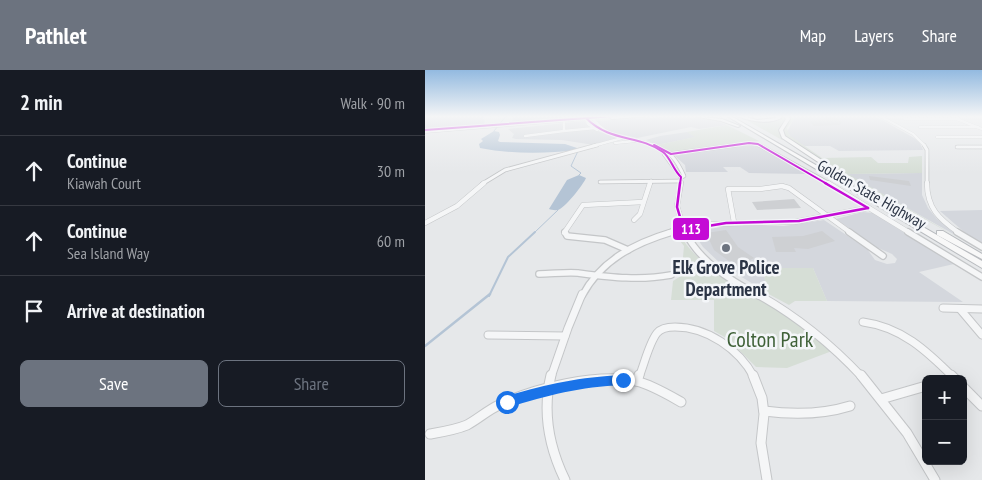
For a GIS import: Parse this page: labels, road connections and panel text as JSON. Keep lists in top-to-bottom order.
{
  "streets": {
    "highway": ["Golden State Highway"]
  },
  "parks": ["Colton Park"],
  "places": ["Elk Grove Police Department"],
  "lines": ["transit line 113"],
  "page": {
    "header": "Pathlet",
    "nav": ["Map", "Layers", "Share"],
    "heading": ["2 min", "Walk · 90 m"],
    "list": [
      ["Continue", "Kiawah Court", "30 m"],
      ["Continue", "Sea Island Way", "60 m"],
      "Arrive at destination"
    ],
    "buttons": ["Save", "Share"],
    "map_buttons": ["+", "−"]
  }
}
